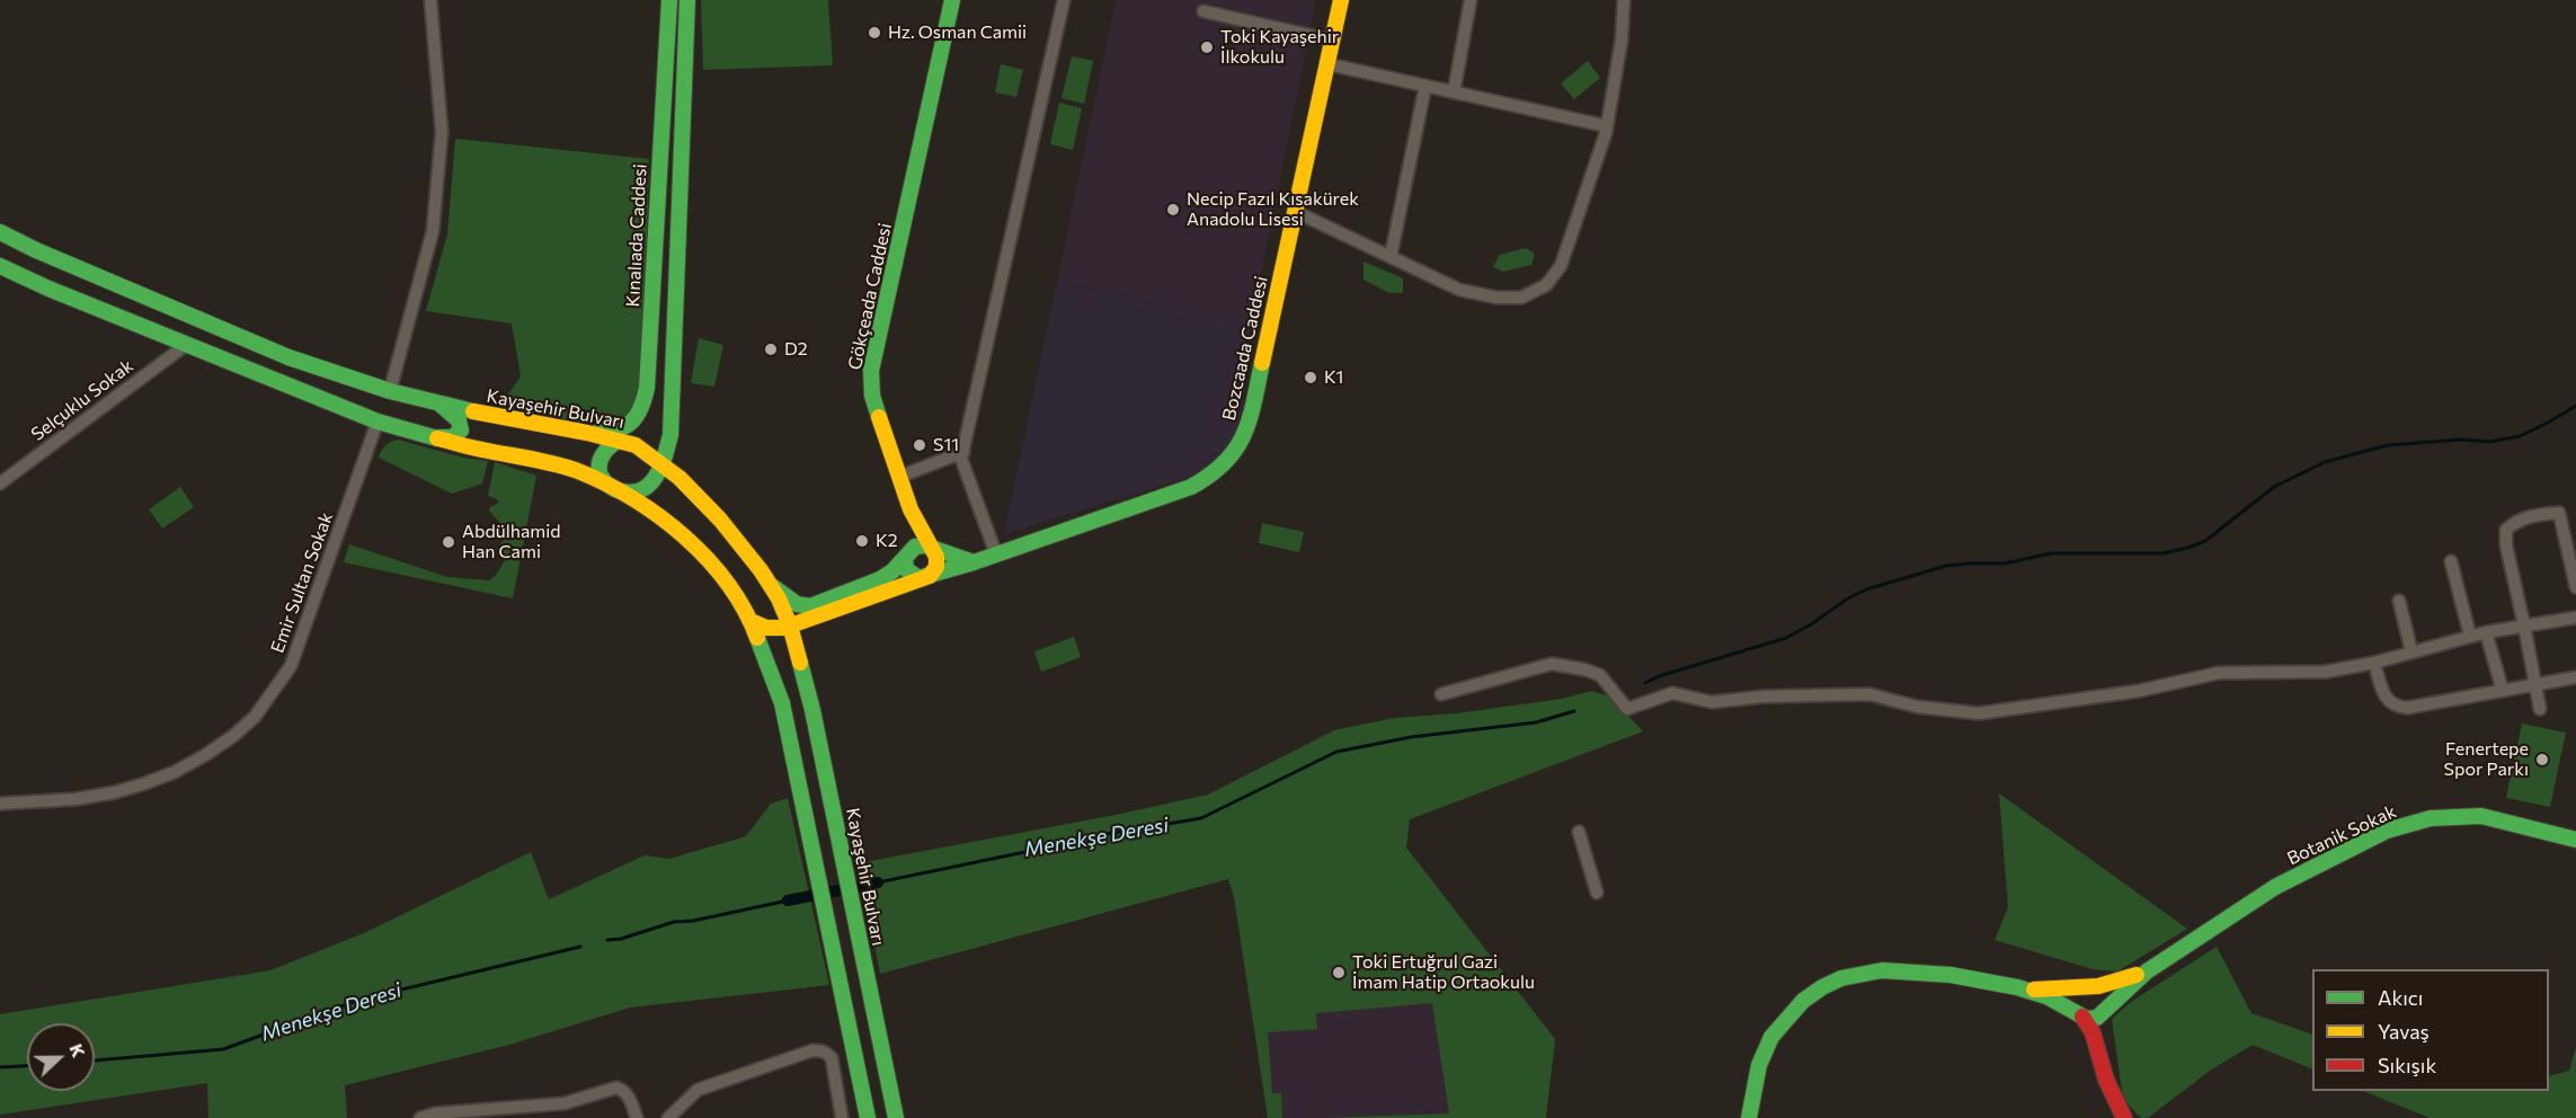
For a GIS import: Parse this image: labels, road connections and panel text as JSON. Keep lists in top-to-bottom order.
{
  "streets": {
    "main road": [
      "Kınalıada Caddesi",
      "Gökçeada Caddesi",
      "Bozcaada Caddesi",
      "Kayaşehir Bulvarı",
      "Botanik Sokak"
    ],
    "street": ["Selçuklu Sokak", "Emir Sultan Sokak"]
  },
  "crossings": [
    ["Gökçeada Caddesi", "Bozcaada Caddesi"],
    ["Bozcaada Caddesi", "Kayaşehir Bulvarı"]
  ],
  "water": ["Menekşe Deresi"],
  "places": [
    "Hz. Osman Camii",
    "Toki Kayaşehir İlkokulu",
    "Necip Fazıl Kısakürek Anadolu Lisesi",
    "D2",
    "K1",
    "S11",
    "K2",
    "Abdülhamid Han Cami",
    "Fenertepe Spor Parkı",
    "Toki Ertuğrul Gazi İmam Hatip Ortaokulu"
  ],
  "legend": ["Akıcı", "Yavaş", "Sıkışık"],
  "north": "right"
}
